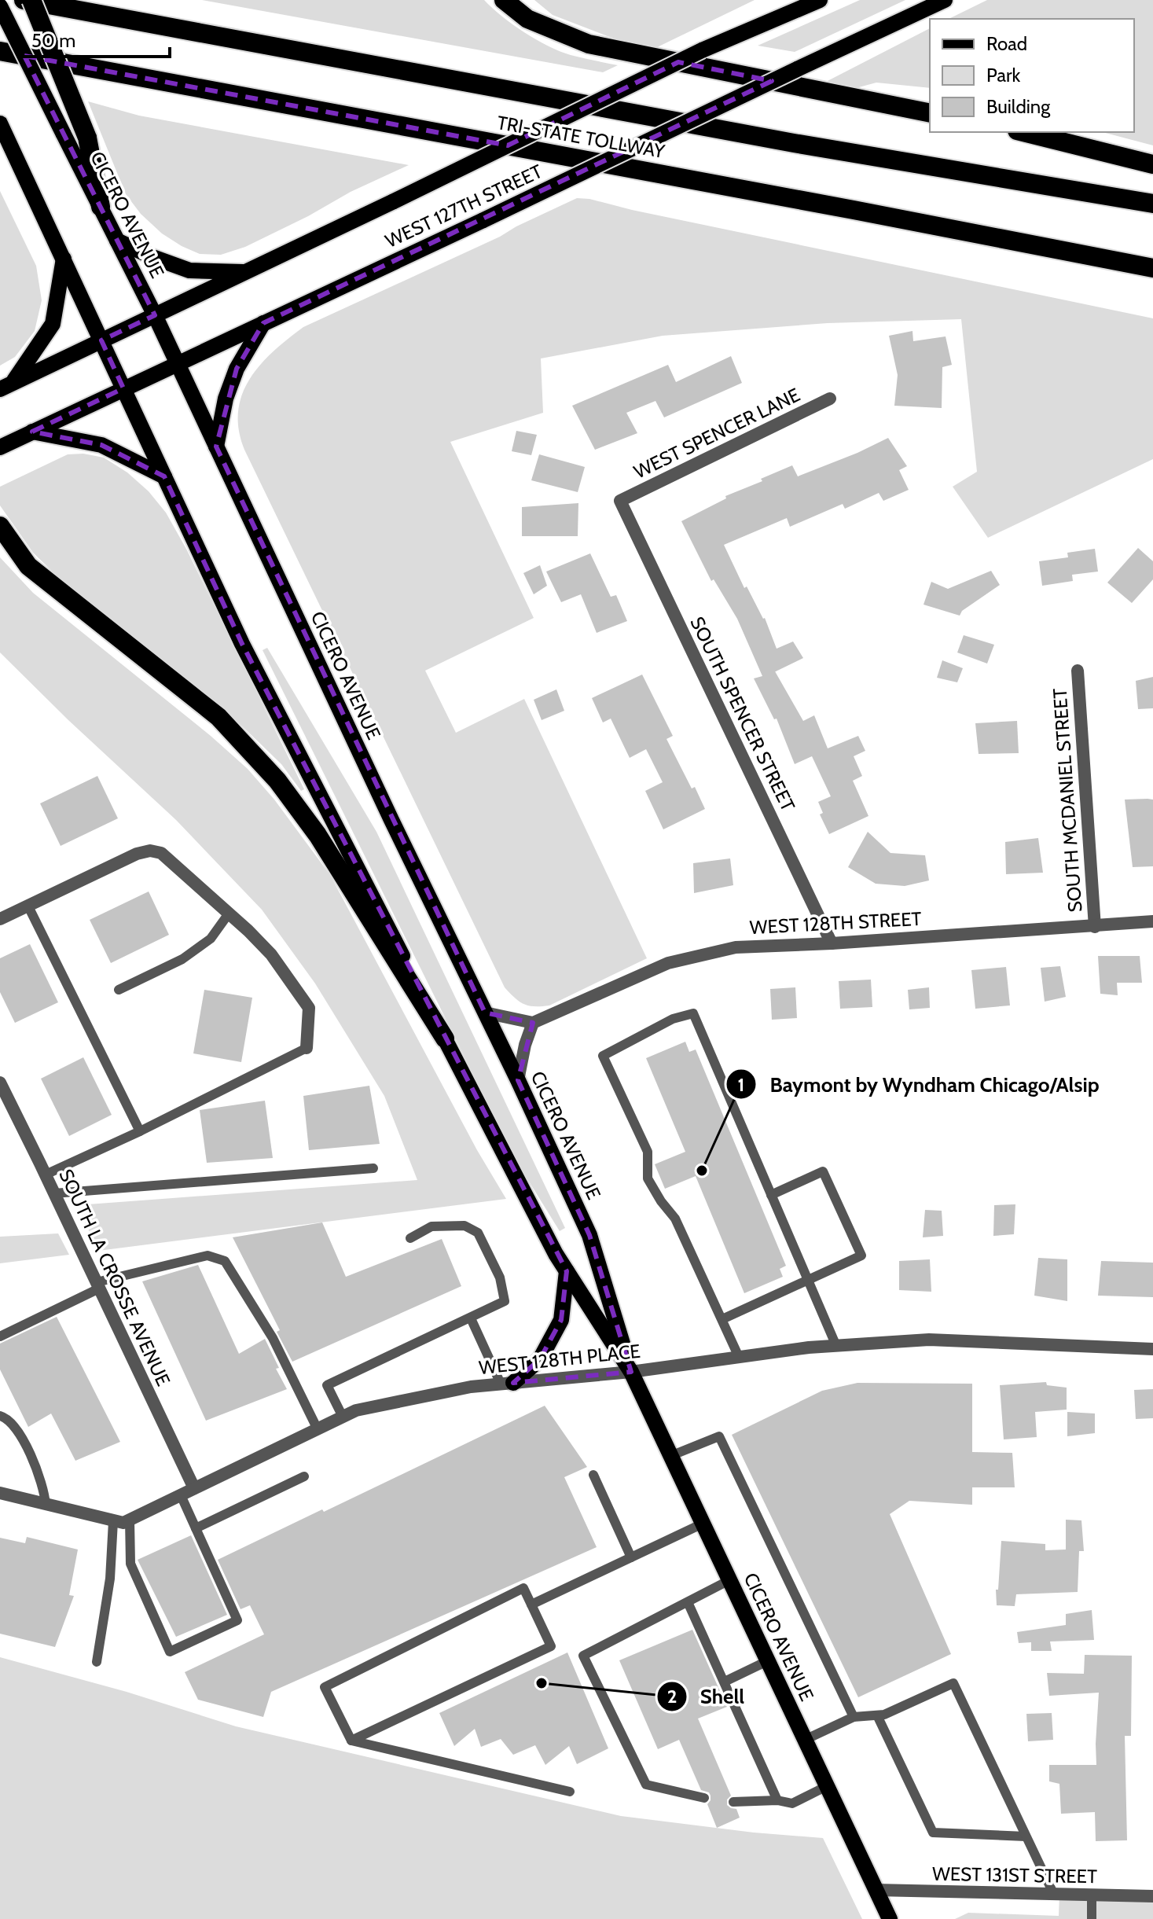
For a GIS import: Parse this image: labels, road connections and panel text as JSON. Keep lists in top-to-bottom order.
{
  "streets": {
    "highway": ["TRI-STATE TOLLWAY"],
    "main road": ["WEST 127TH STREET", "CICERO AVENUE"],
    "street": [
      "WEST SPENCER LANE",
      "SOUTH SPENCER STREET",
      "SOUTH MCDANIEL STREET",
      "WEST 128TH STREET",
      "SOUTH LA CROSSE AVENUE",
      "WEST 128TH PLACE",
      "WEST 131ST STREET"
    ]
  },
  "crossings": [
    ["WEST 127TH STREET", "CICERO AVENUE"],
    ["CICERO AVENUE", "WEST 128TH PLACE"],
    ["CICERO AVENUE", "WEST 131ST STREET"],
    ["WEST SPENCER LANE", "SOUTH SPENCER STREET"],
    ["SOUTH SPENCER STREET", "WEST 128TH STREET"],
    ["SOUTH MCDANIEL STREET", "WEST 128TH STREET"],
    ["SOUTH LA CROSSE AVENUE", "WEST 128TH PLACE"]
  ],
  "places": ["Baymont by Wyndham Chicago/Alsip", "Shell"],
  "legend": ["Road", "Park", "Building"],
  "scale_bar": "50 m"
}
